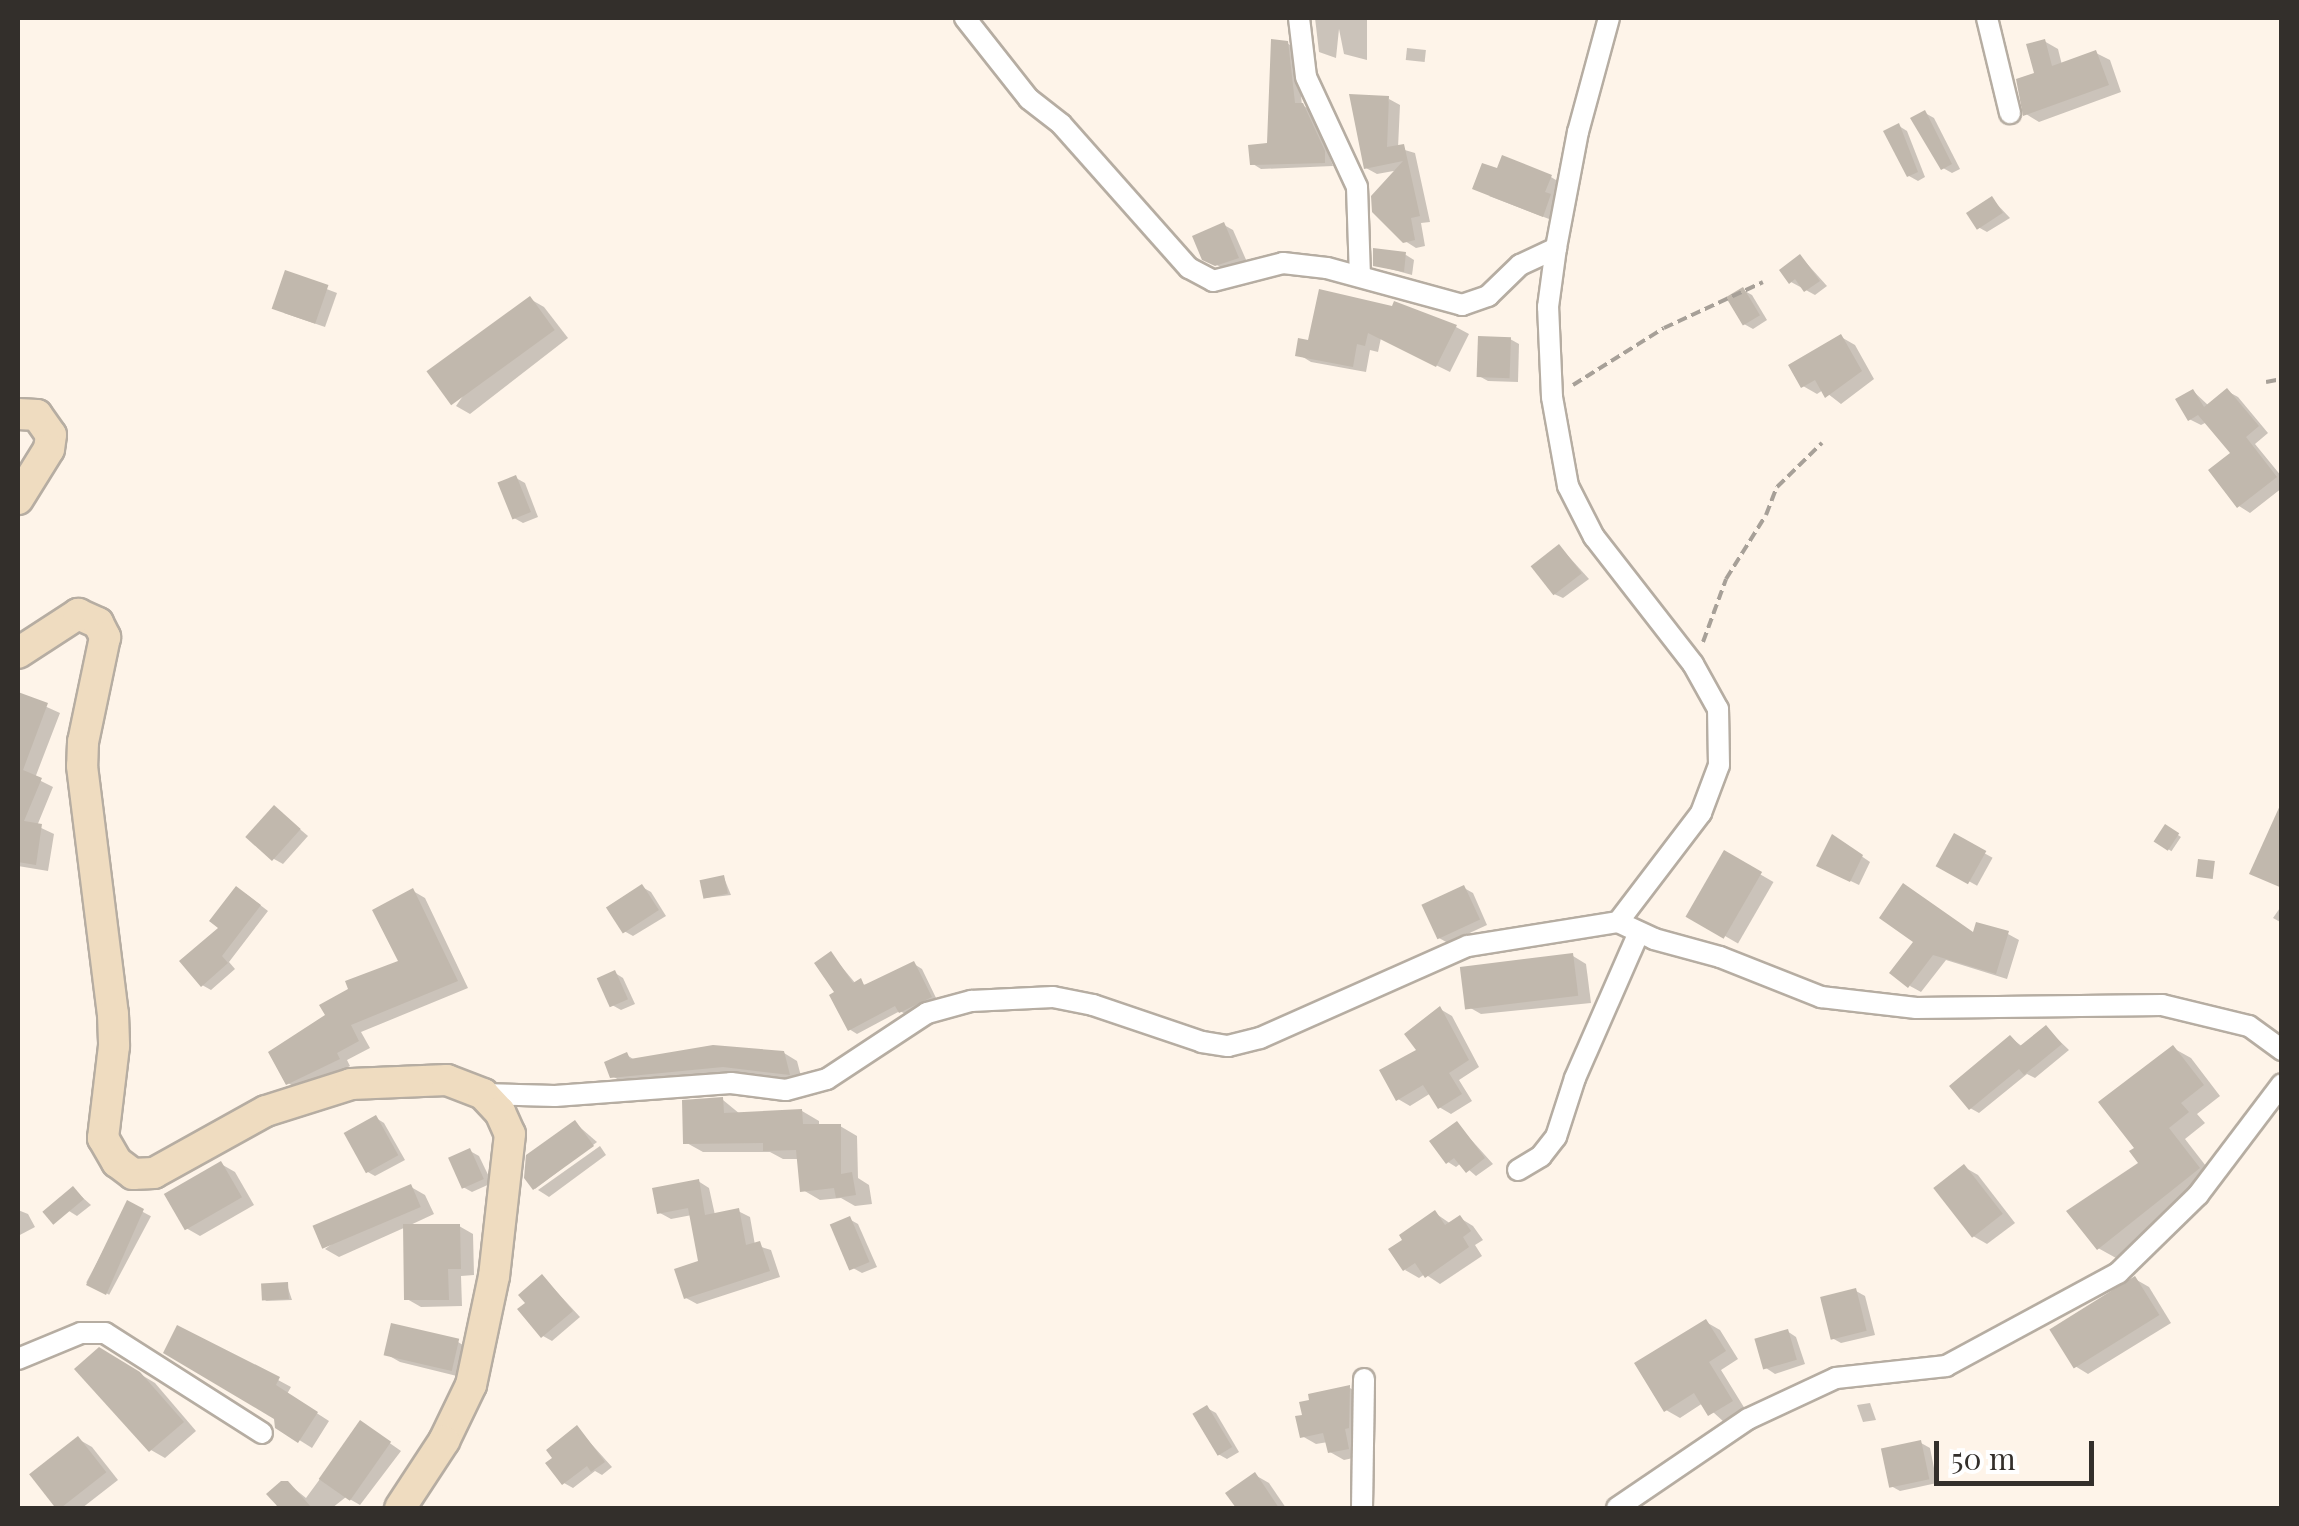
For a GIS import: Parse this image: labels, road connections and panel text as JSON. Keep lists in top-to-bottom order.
{
  "scale_bar": "50 m"
}
